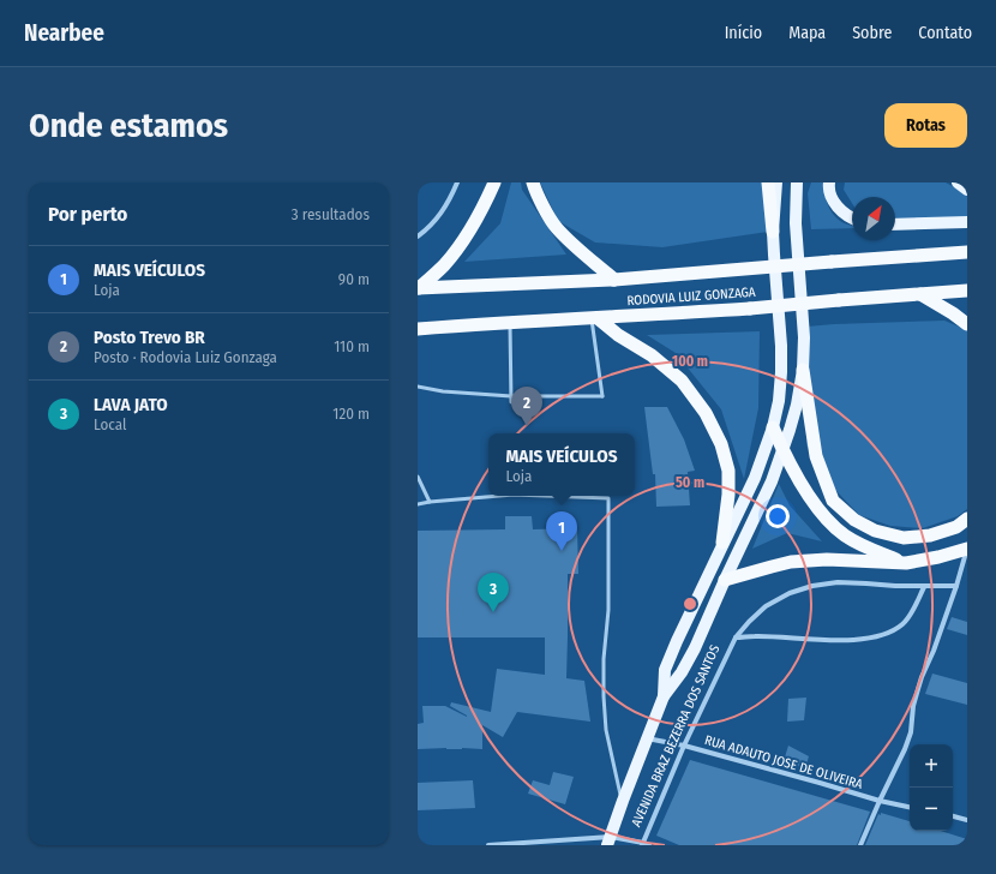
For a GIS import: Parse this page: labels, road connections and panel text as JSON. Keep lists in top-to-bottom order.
{
  "streets": {
    "highway": ["RODOVIA LUIZ GONZAGA"],
    "main road": ["AVENIDA BRAZ BEZERRA DOS SANTOS"],
    "street": ["RUA ADAUTO JOSE DE OLIVEIRA"]
  },
  "crossings": [
    ["AVENIDA BRAZ BEZERRA DOS SANTOS", "RUA ADAUTO JOSE DE OLIVEIRA"]
  ],
  "north": "top right",
  "page": {
    "header": "Nearbee",
    "nav": [
      "Início",
      "Mapa",
      "Sobre",
      "Contato"
    ],
    "buttons": "Rotas",
    "title": "Onde estamos",
    "heading": ["Por perto", "3 resultados"],
    "list": [
      {
        "mark": "1",
        "name": "MAIS VEÍCULOS",
        "note": "Loja",
        "value": "90 m"
      },
      {
        "mark": "2",
        "name": "Posto Trevo BR",
        "note": "Posto · Rodovia Luiz Gonzaga",
        "value": "110 m"
      },
      {
        "mark": "3",
        "name": "LAVA JATO",
        "note": "Local",
        "value": "120 m"
      }
    ],
    "pins": ["2", "1", "3"],
    "popup": ["MAIS VEÍCULOS", "Loja"],
    "map_buttons": ["+", "−"]
  },
  "rings": ["100 m", "50 m"]
}
